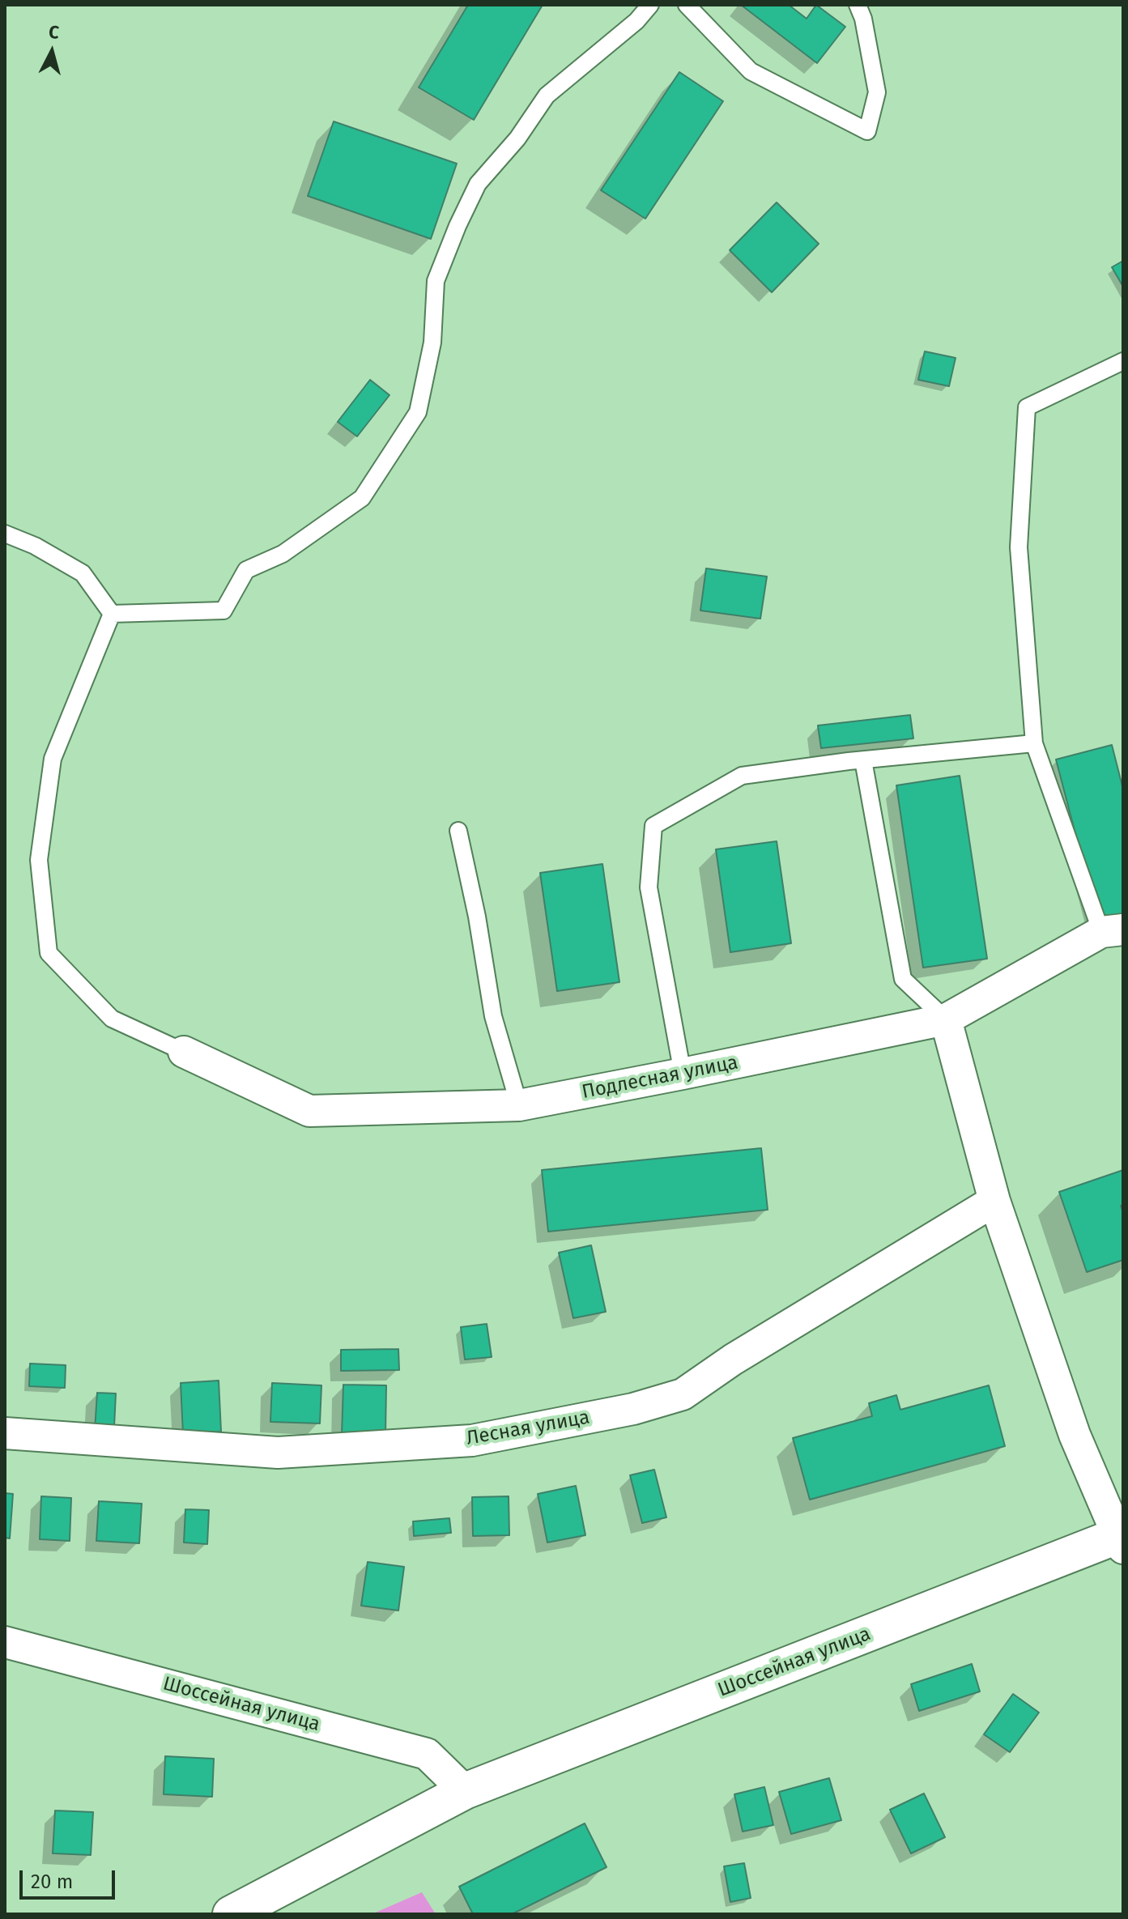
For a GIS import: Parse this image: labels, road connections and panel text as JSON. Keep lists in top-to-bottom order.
{
  "streets": {
    "main road": ["Шоссейная улица"],
    "street": ["Подлесная улица", "Лесная улица"]
  },
  "scale_bar": "20 m",
  "north": "top"
}
